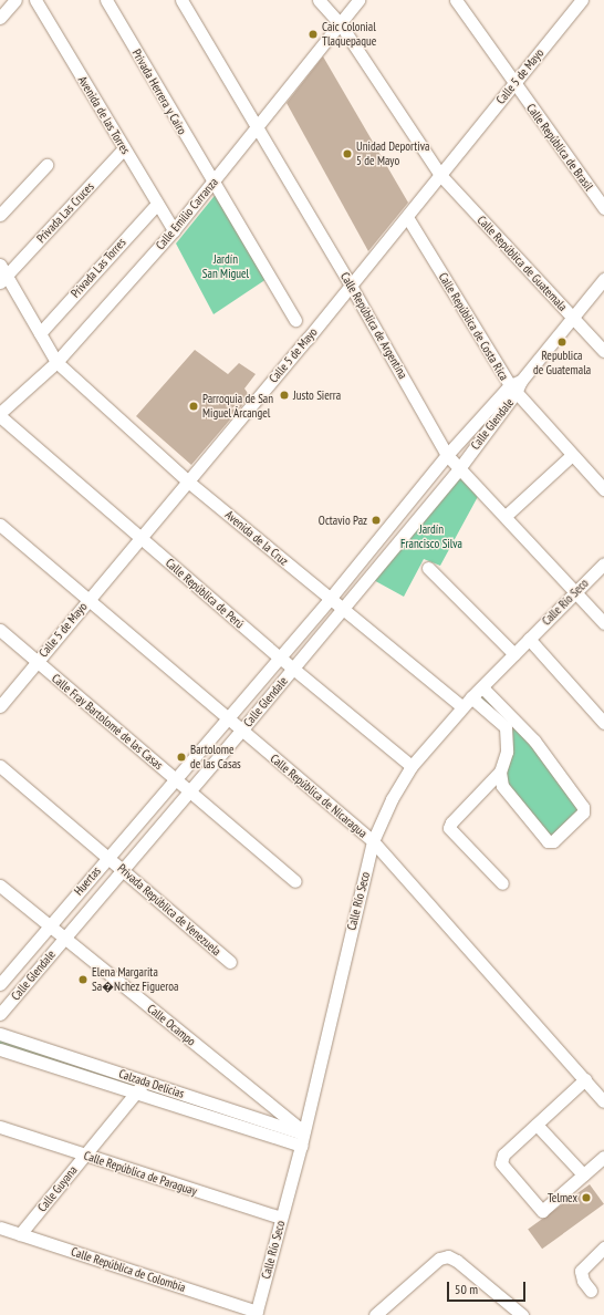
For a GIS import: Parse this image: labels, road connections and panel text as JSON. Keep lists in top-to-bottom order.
{
  "streets": {
    "street": [
      "Calle 5 de Mayo",
      "Privada Herrera y Cairo",
      "Avenida de las Torres",
      "Calle República de Brasil",
      "Privada Las Cruces",
      "Calle Emilio Carranza",
      "Calle República de Guatemala",
      "Privada Las Torres",
      "Calle República de Argentina",
      "Calle República de Costa Rica",
      "Calle Glendale",
      "Avenida de la Cruz",
      "Calle República de Perú",
      "Calle Río Seco",
      "Calle Fray Bartolomé de las Casas",
      "Calle República de Nicaragua",
      "Huertas",
      "Privada República de Venezuela",
      "Calle Ocampo",
      "Calzada Delicias",
      "Calle República de Paraguay",
      "Calle Guyana",
      "Calle República de Colombia"
    ]
  },
  "crossings": [
    ["Calle 5 de Mayo", "Calle República de Brasil"],
    ["Calle 5 de Mayo", "Calle República de Guatemala"],
    ["Calle 5 de Mayo", "Calle República de Argentina"],
    ["Calle 5 de Mayo", "Calle República de Costa Rica"],
    ["Calle 5 de Mayo", "Avenida de la Cruz"],
    ["Calle 5 de Mayo", "Calle República de Perú"],
    ["Calle 5 de Mayo", "Calle Fray Bartolomé de las Casas"],
    ["Calle 5 de Mayo", "Calle República de Nicaragua"],
    ["Privada Herrera y Cairo", "Calle Emilio Carranza"],
    ["Avenida de las Torres", "Privada Las Cruces"],
    ["Avenida de las Torres", "Calle Emilio Carranza"],
    ["Avenida de las Torres", "Privada Las Torres"],
    ["Privada Las Cruces", "Avenida de la Cruz"],
    ["Calle Emilio Carranza", "Calle República de Guatemala"],
    ["Calle Emilio Carranza", "Calle República de Argentina"],
    ["Calle Emilio Carranza", "Avenida de la Cruz"],
    ["Calle Emilio Carranza", "Calle República de Perú"],
    ["Calle República de Guatemala", "Calle Glendale"],
    ["Privada Las Torres", "Avenida de la Cruz"],
    ["Calle República de Argentina", "Calle Glendale"],
    ["Calle República de Argentina", "Calle Río Seco"],
    ["Calle República de Costa Rica", "Calle Glendale"],
    ["Calle Glendale", "Avenida de la Cruz"],
    ["Calle Glendale", "Calle República de Perú"],
    ["Calle Glendale", "Calle Fray Bartolomé de las Casas"],
    ["Calle Glendale", "Calle República de Nicaragua"],
    ["Calle Glendale", "Huertas"],
    ["Calle Glendale", "Privada República de Venezuela"],
    ["Calle Glendale", "Calle Ocampo"],
    ["Avenida de la Cruz", "Calle Río Seco"],
    ["Calle República de Perú", "Calle Río Seco"],
    ["Calle Río Seco", "Calle República de Nicaragua"],
    ["Calle Río Seco", "Calle Ocampo"],
    ["Calle Río Seco", "Calzada Delicias"],
    ["Calle Río Seco", "Calle República de Paraguay"],
    ["Calle Río Seco", "Calle República de Colombia"],
    ["Calle Fray Bartolomé de las Casas", "Huertas"],
    ["Huertas", "Privada República de Venezuela"],
    ["Huertas", "Calle Ocampo"],
    ["Calle Ocampo", "Calzada Delicias"],
    ["Calzada Delicias", "Calle Guyana"],
    ["Calle República de Paraguay", "Calle Guyana"],
    ["Calle Guyana", "Calle República de Colombia"]
  ],
  "parks": ["Jardín San Miguel", "Jardín Francisco Silva"],
  "places": [
    "Caic Colonial Tlaquepaque",
    "Unidad Deportiva 5 de Mayo",
    "Republica de Guatemala",
    "Justo Sierra",
    "Parroquia de San Miguel Árcangel",
    "Octavio Paz",
    "Bartolome de las Casas",
    "Elena Margarita Sa�Nchez Figueroa",
    "Telmex"
  ],
  "scale_bar": "50 m"
}
